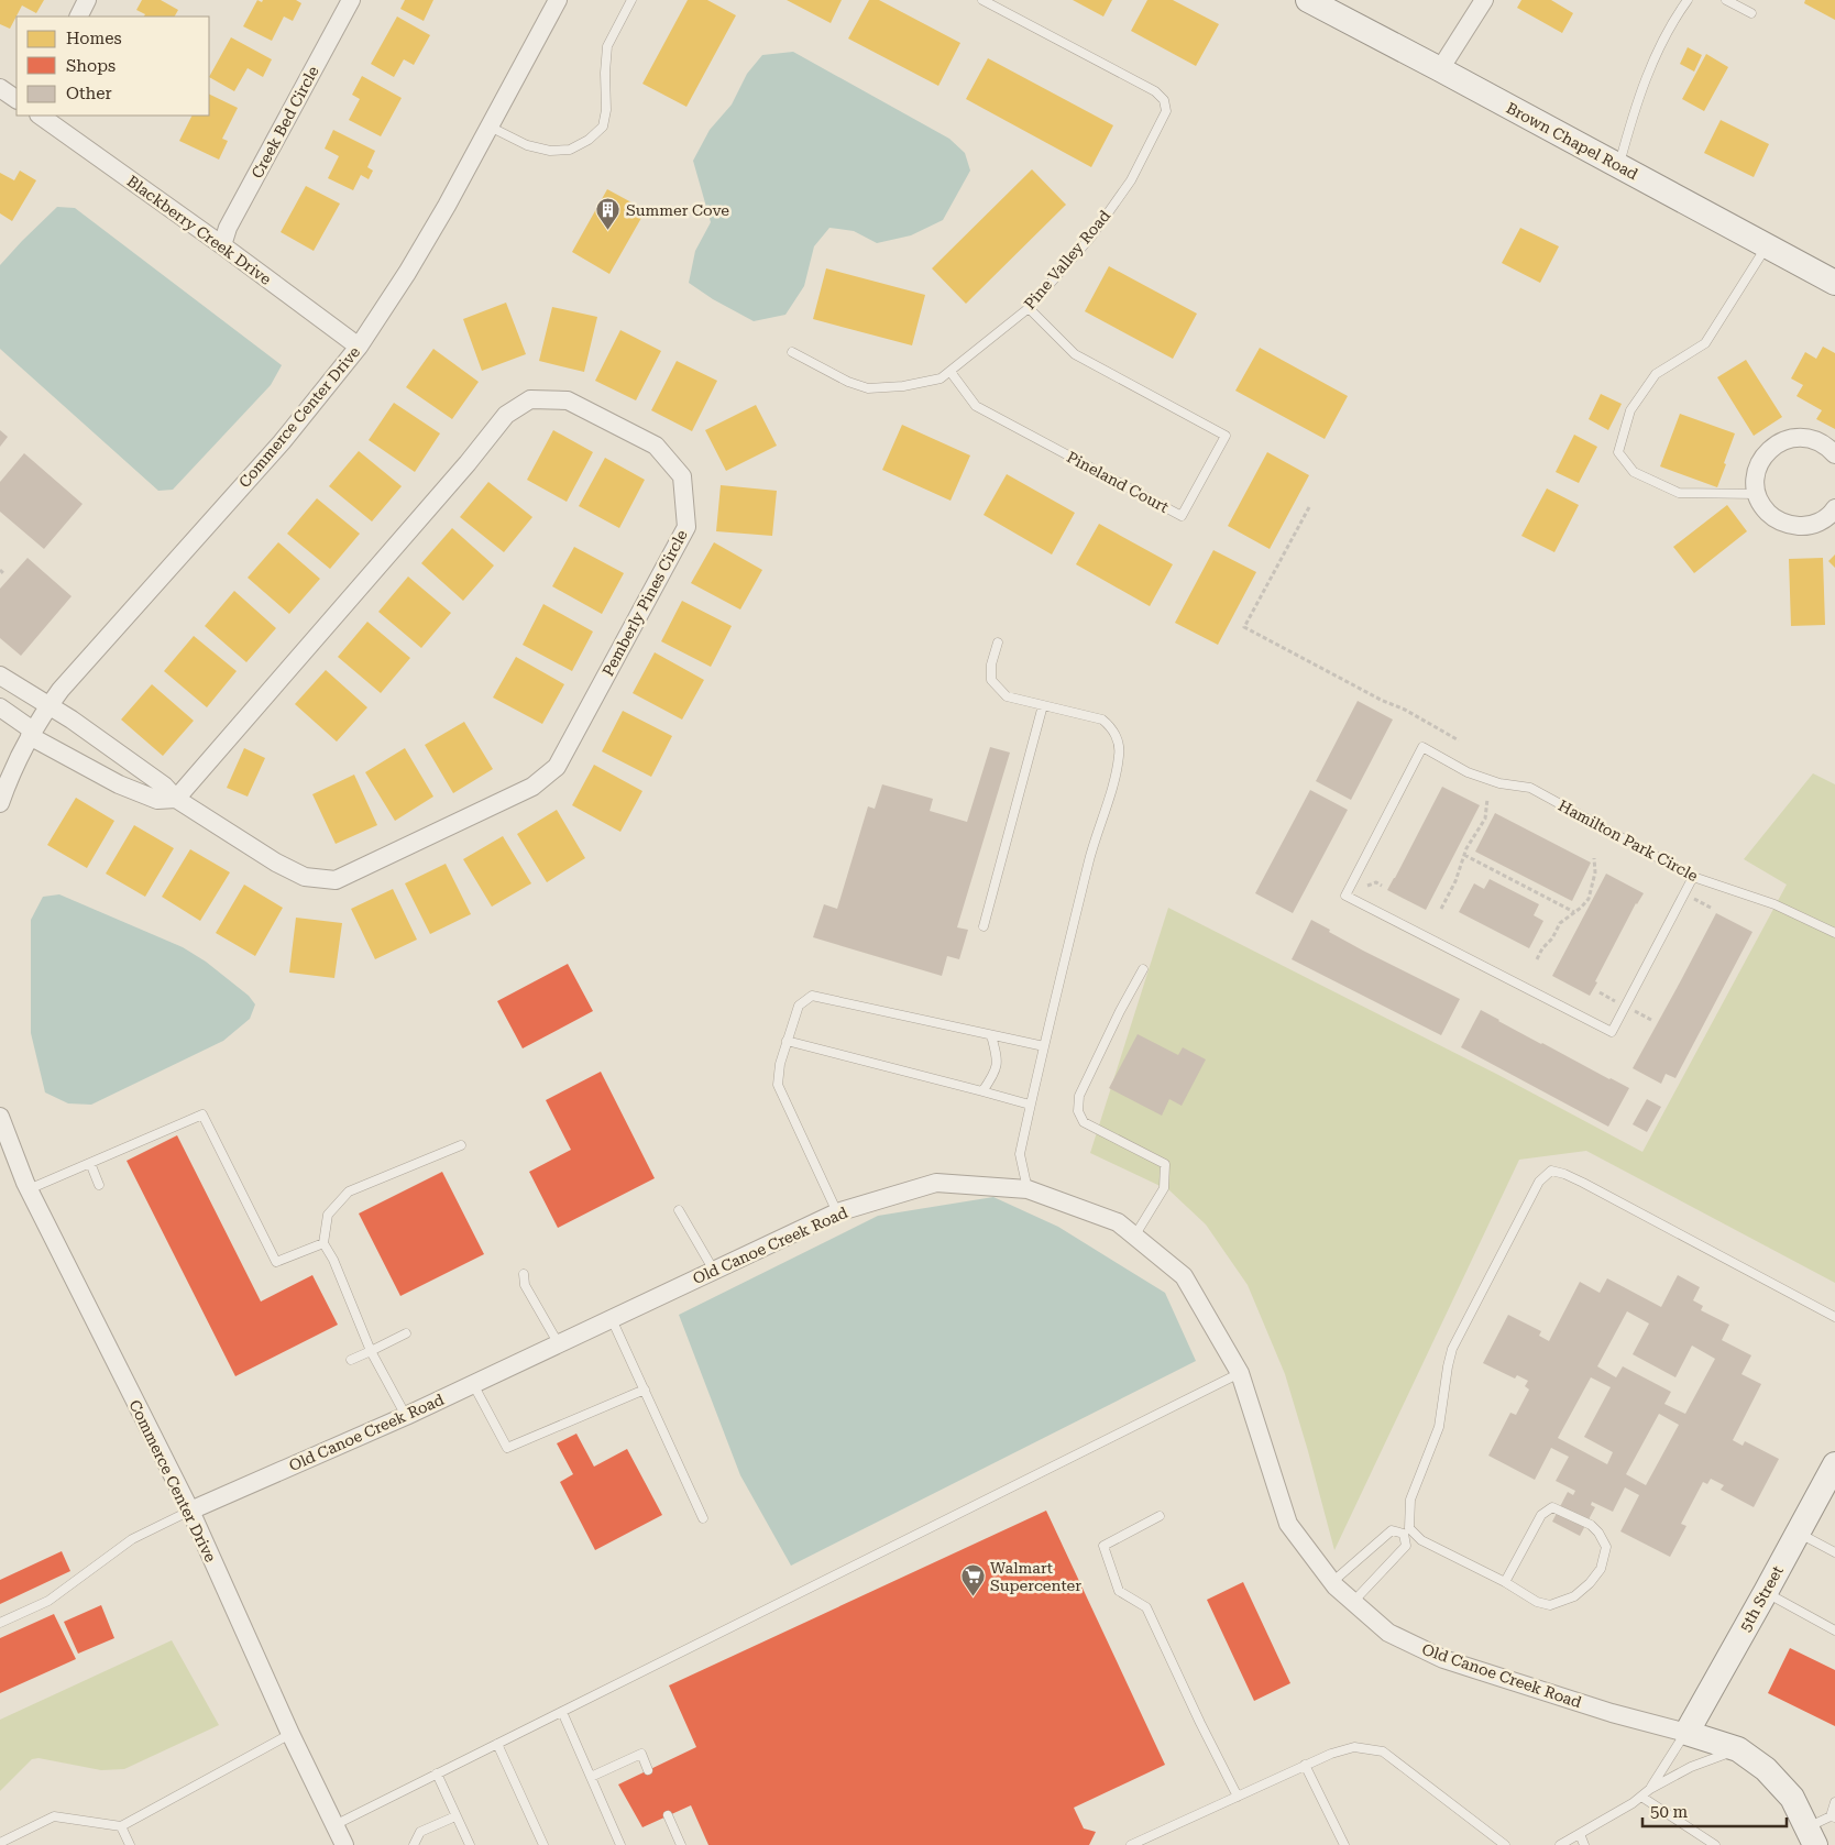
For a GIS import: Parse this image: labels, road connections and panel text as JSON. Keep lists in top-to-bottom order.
{
  "streets": {
    "street": [
      "Creek Bed Circle",
      "Brown Chapel Road",
      "Blackberry Creek Drive",
      "Commerce Center Drive",
      "Pemberly Pines Circle",
      "Old Canoe Creek Road",
      "5th Street"
    ],
    "lane": ["Pine Valley Road", "Pineland Court", "Hamilton Park Circle"]
  },
  "crossings": [
    ["Creek Bed Circle", "Blackberry Creek Drive"],
    ["Blackberry Creek Drive", "Commerce Center Drive"],
    ["Pine Valley Road", "Pineland Court"],
    ["Commerce Center Drive", "Pemberly Pines Circle"],
    ["Commerce Center Drive", "Old Canoe Creek Road"],
    ["Old Canoe Creek Road", "5th Street"]
  ],
  "places": {
    "building": ["Summer Cove"],
    "supermarket": ["Walmart Supercenter"]
  },
  "legend": ["Homes", "Shops", "Other"],
  "scale_bar": "50 m"
}
